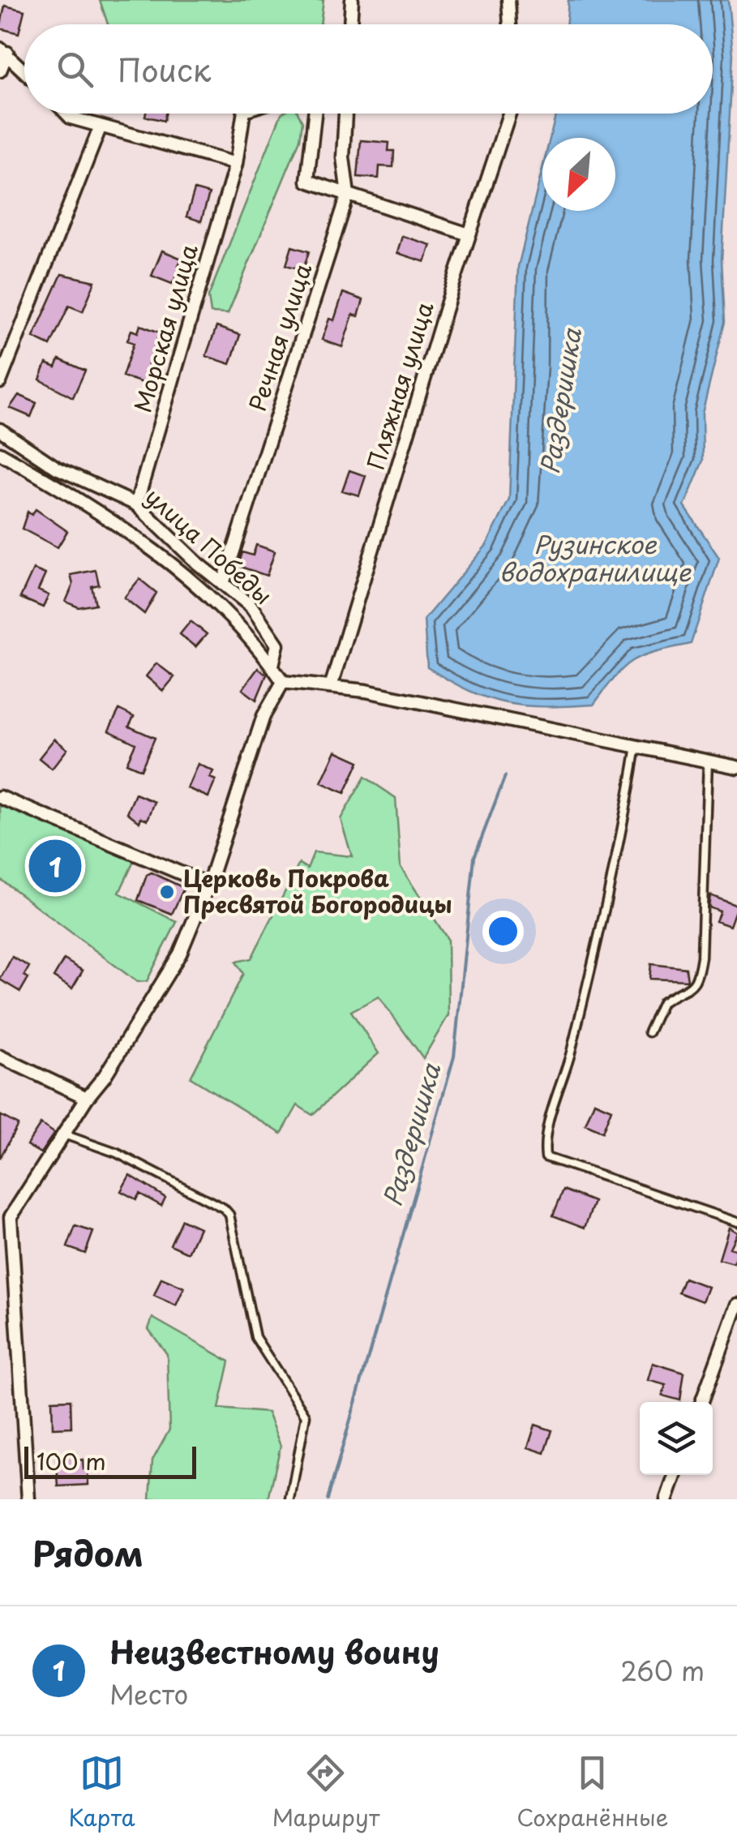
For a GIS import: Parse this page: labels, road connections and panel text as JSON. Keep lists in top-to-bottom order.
{
  "streets": {
    "street": [
      "Морская улица",
      "Речная улица",
      "Пляжная улица",
      "улица Победы"
    ]
  },
  "crossings": [
    ["Морская улица", "улица Победы"],
    ["Речная улица", "улица Победы"]
  ],
  "water": ["Раздеришка", "Рузинское водохранилище"],
  "places": ["Церковь Покрова Пресвятой Богородицы"],
  "scale_bar": "100 m",
  "north": "bottom left",
  "page": {
    "search": "Поиск",
    "pins": "1",
    "scale": "100 m",
    "heading": "Рядом",
    "list": [
      {
        "mark": "1",
        "name": "Неизвестному воину",
        "note": "Место",
        "value": "260 m"
      }
    ],
    "nav": ["Карта", "Маршрут", "Сохранённые"]
  }
}
